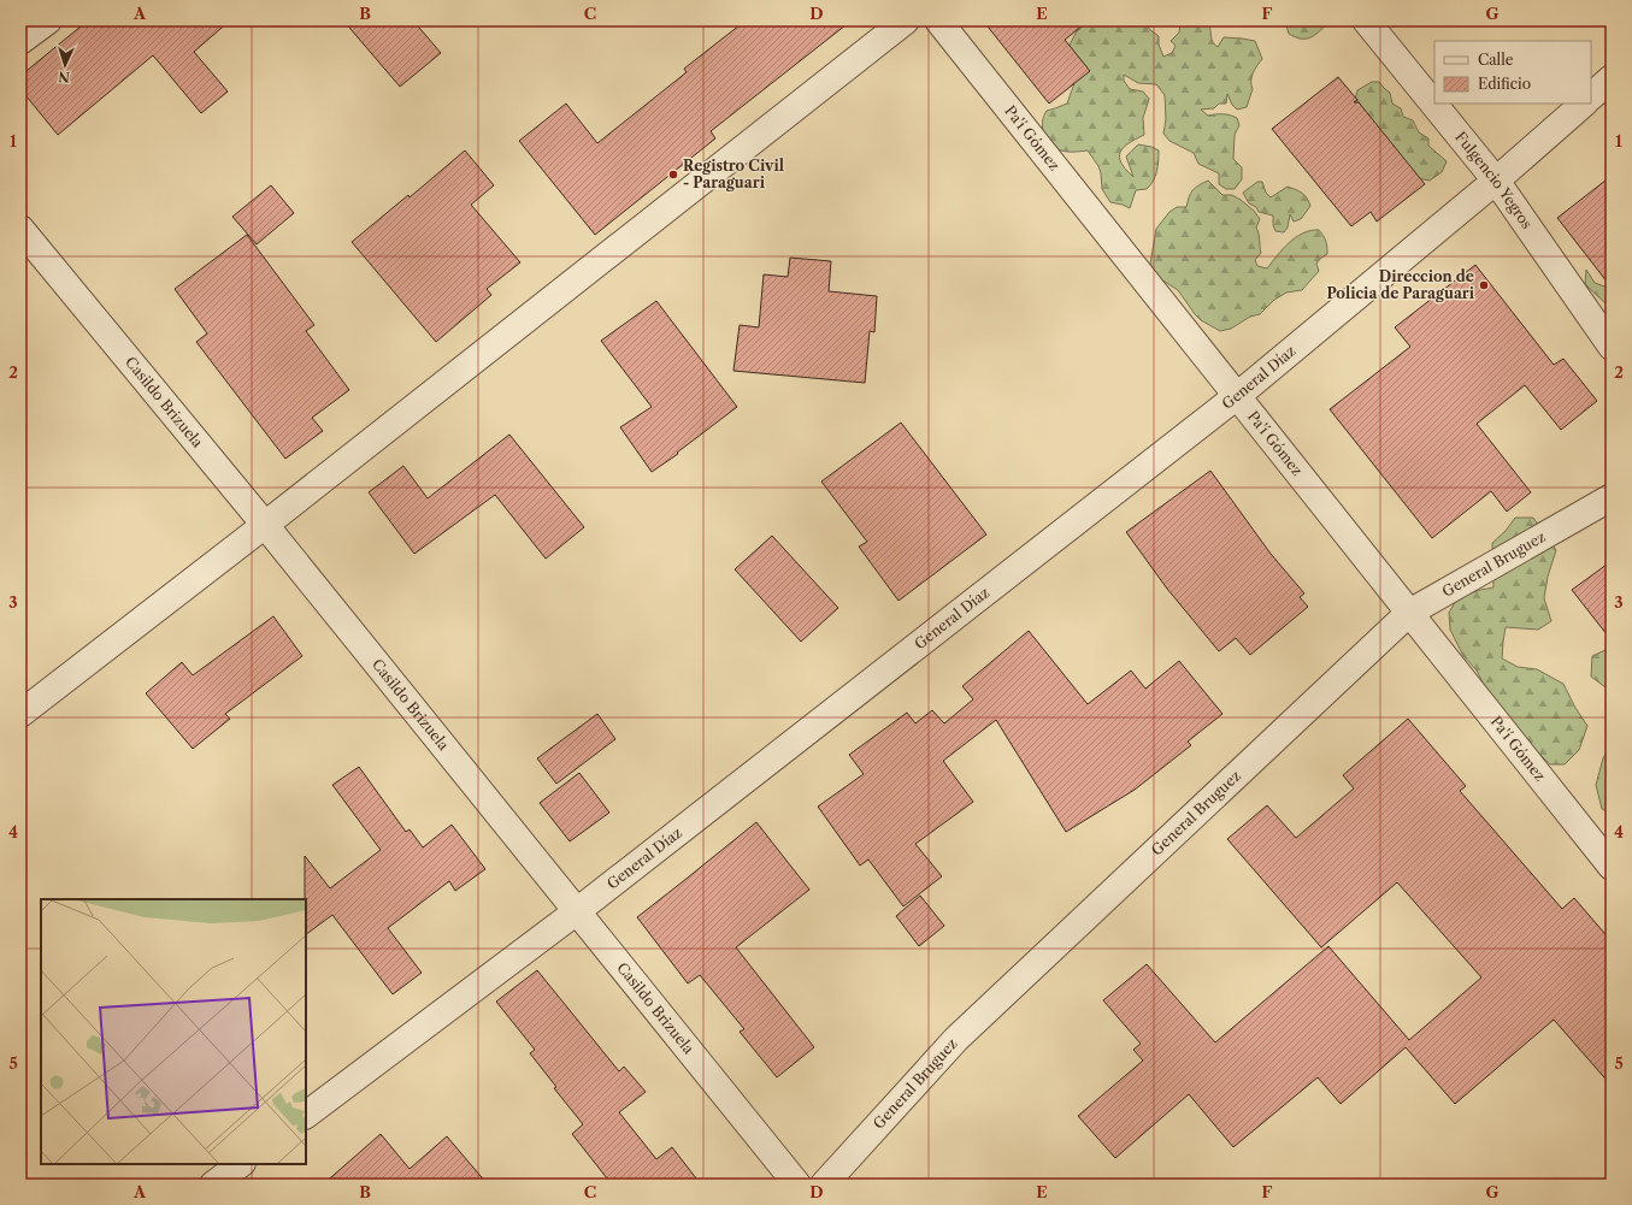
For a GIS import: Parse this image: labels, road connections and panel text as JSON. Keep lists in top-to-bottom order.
{
  "streets": {
    "street": [
      "Pa'í Gómez",
      "Fulgencio Yegros",
      "General Díaz",
      "Casildo Brizuela",
      "General Bruguez"
    ]
  },
  "crossings": [
    ["Pa'í Gómez", "General Díaz"],
    ["Pa'í Gómez", "General Bruguez"],
    ["Fulgencio Yegros", "General Díaz"],
    ["General Díaz", "Casildo Brizuela"]
  ],
  "places": ["Registro Civil - Paraguari", "Direccion de Policia de Paraguari"],
  "legend": ["Calle", "Edificio"],
  "north": "bottom",
  "grid": {
    "columns": [
      "A",
      "B",
      "C",
      "D",
      "E",
      "F",
      "G"
    ],
    "rows": [
      "1",
      "2",
      "3",
      "4",
      "5"
    ]
  }
}
